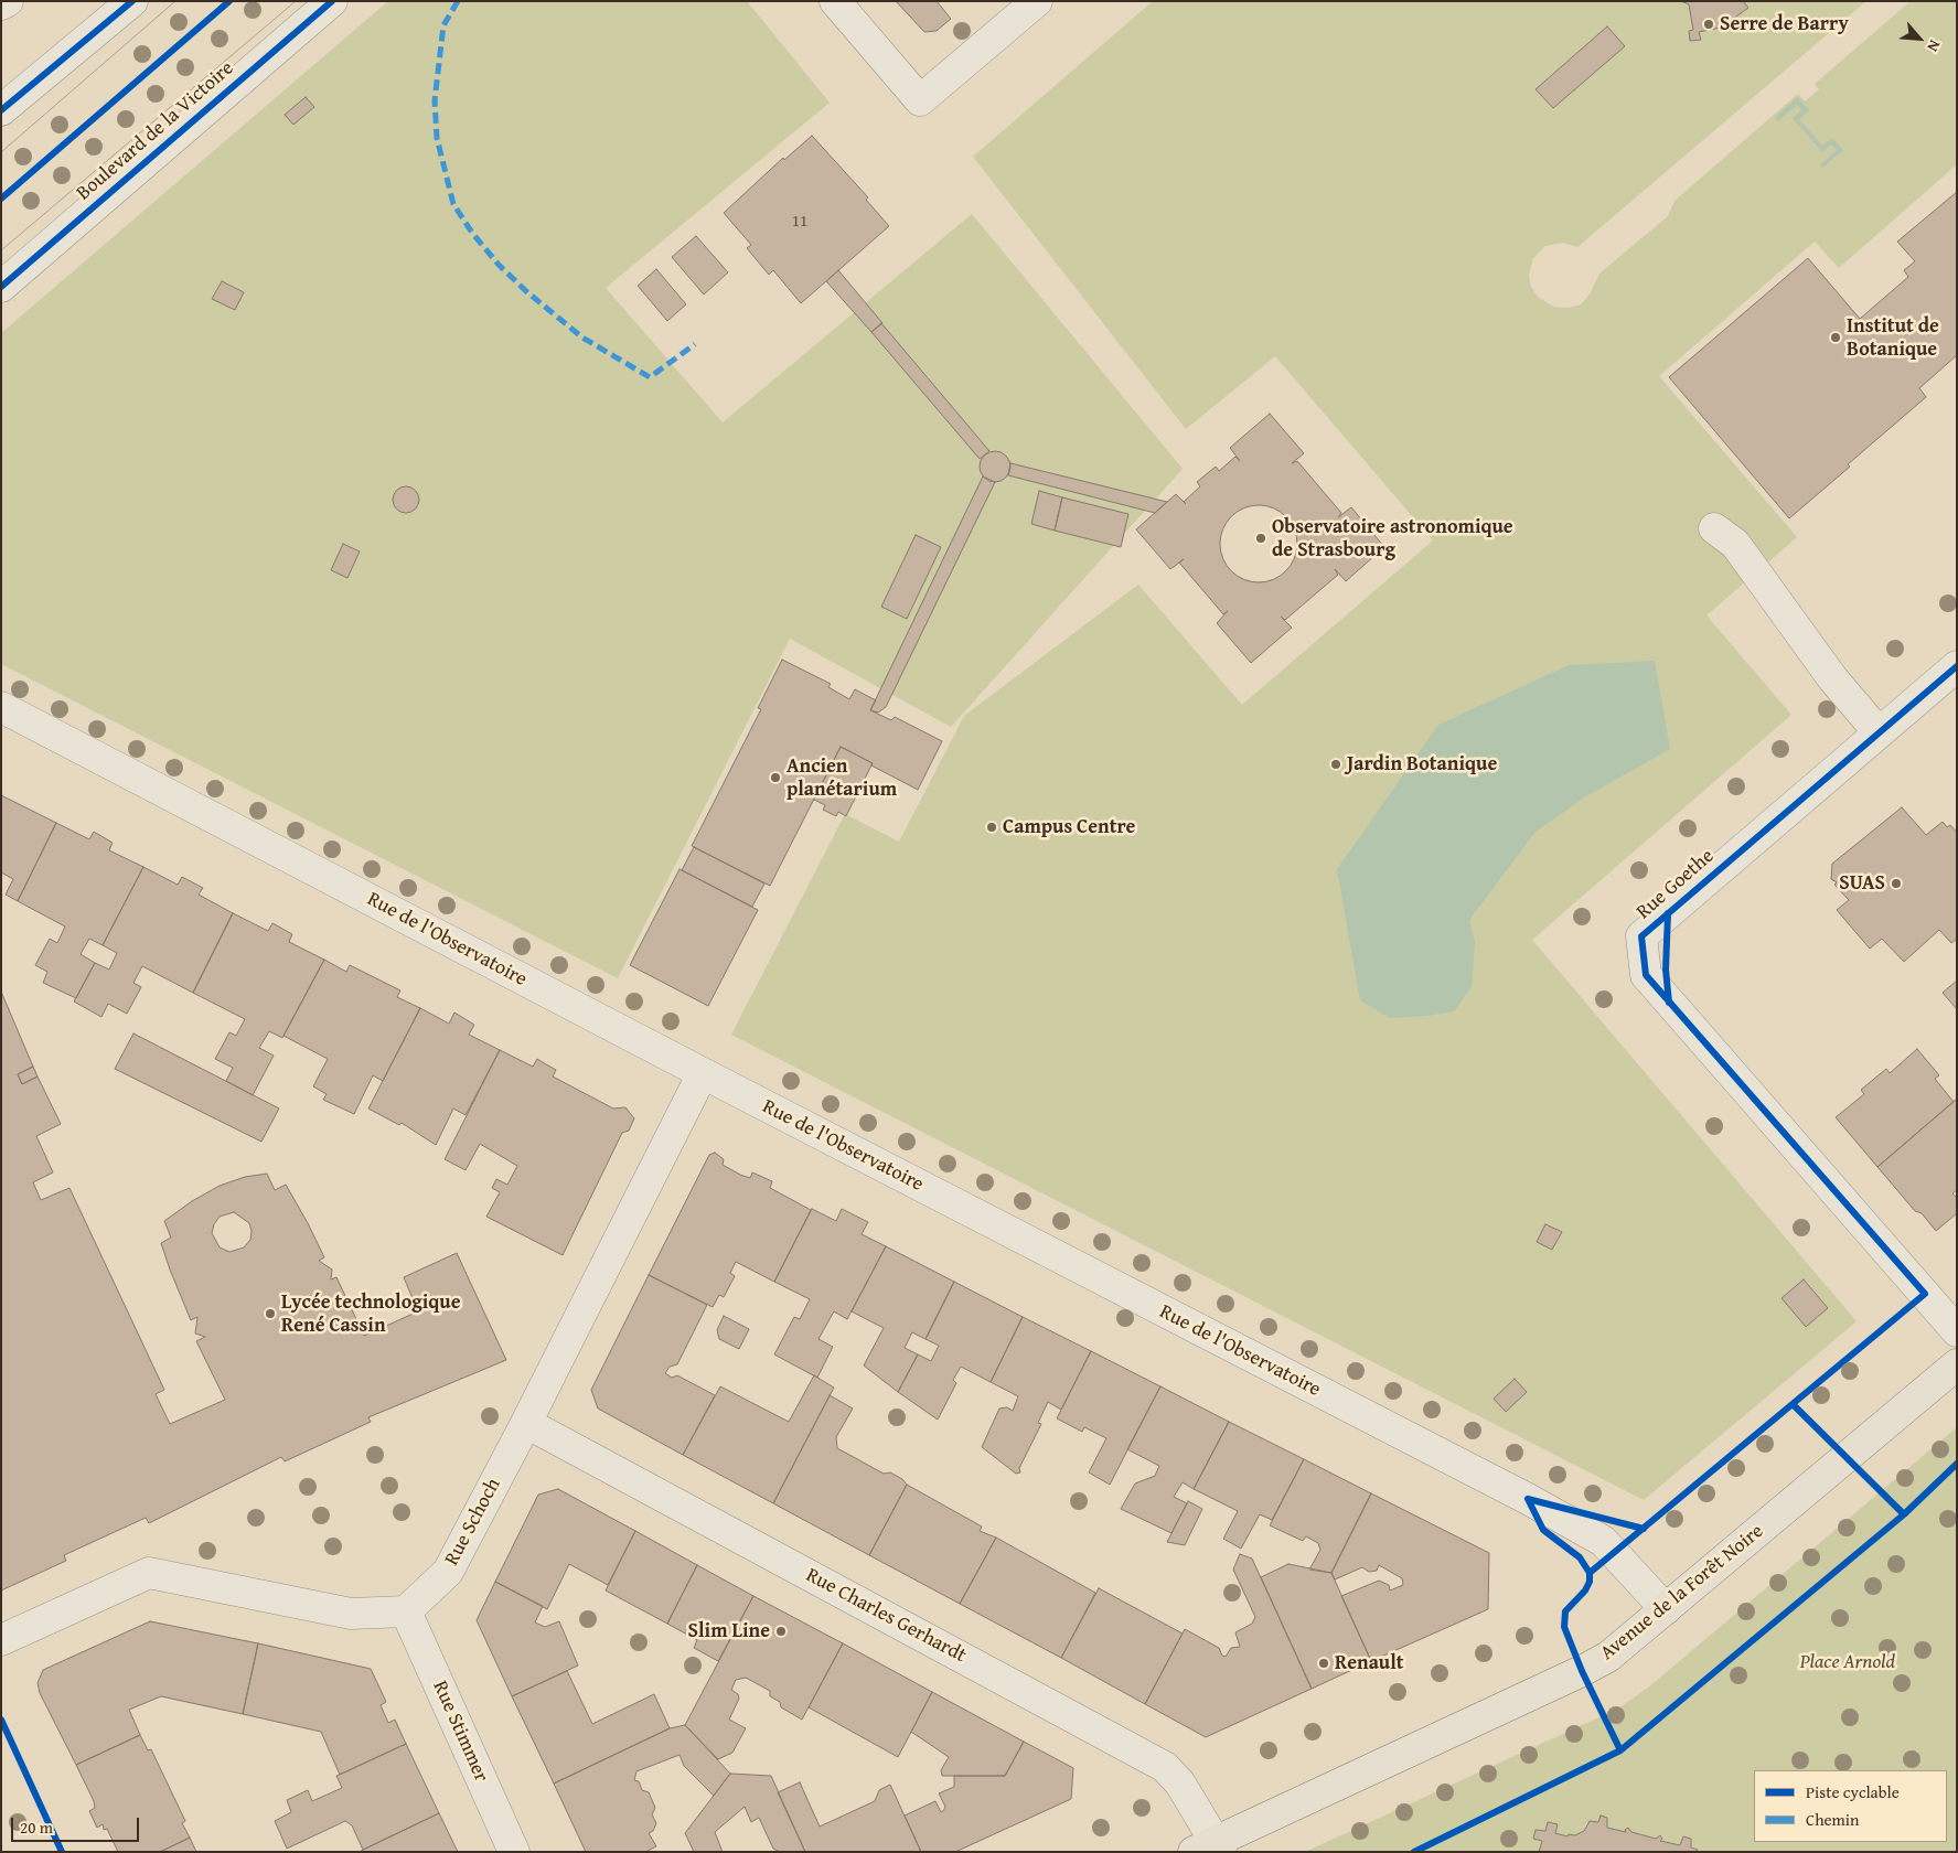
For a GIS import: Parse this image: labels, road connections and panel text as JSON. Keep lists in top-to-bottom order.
{
  "streets": {
    "main road": ["Avenue de la Forêt Noire"],
    "street": [
      "Boulevard de la Victoire",
      "Rue Goethe",
      "Rue de l'Observatoire",
      "Rue Schoch",
      "Rue Charles Gerhardt",
      "Rue Stimmer"
    ]
  },
  "crossings": [
    ["Rue de l'Observatoire", "Rue Schoch"],
    ["Rue de l'Observatoire", "Avenue de la Forêt Noire"],
    ["Rue Schoch", "Rue Charles Gerhardt"],
    ["Rue Schoch", "Rue Stimmer"],
    ["Avenue de la Forêt Noire", "Rue Charles Gerhardt"]
  ],
  "parks": ["Place Arnold"],
  "places": [
    "Serre de Barry",
    "Institut de Botanique",
    "Observatoire astronomique de Strasbourg",
    "Jardin Botanique",
    "Ancien planétarium",
    "Campus Centre",
    "SUAS",
    "Lycée technologique René Cassin",
    "Slim Line",
    "Renault"
  ],
  "house_numbers": ["11"],
  "legend": ["Piste cyclable", "Chemin"],
  "scale_bar": "20 m",
  "north": "bottom right"
}
